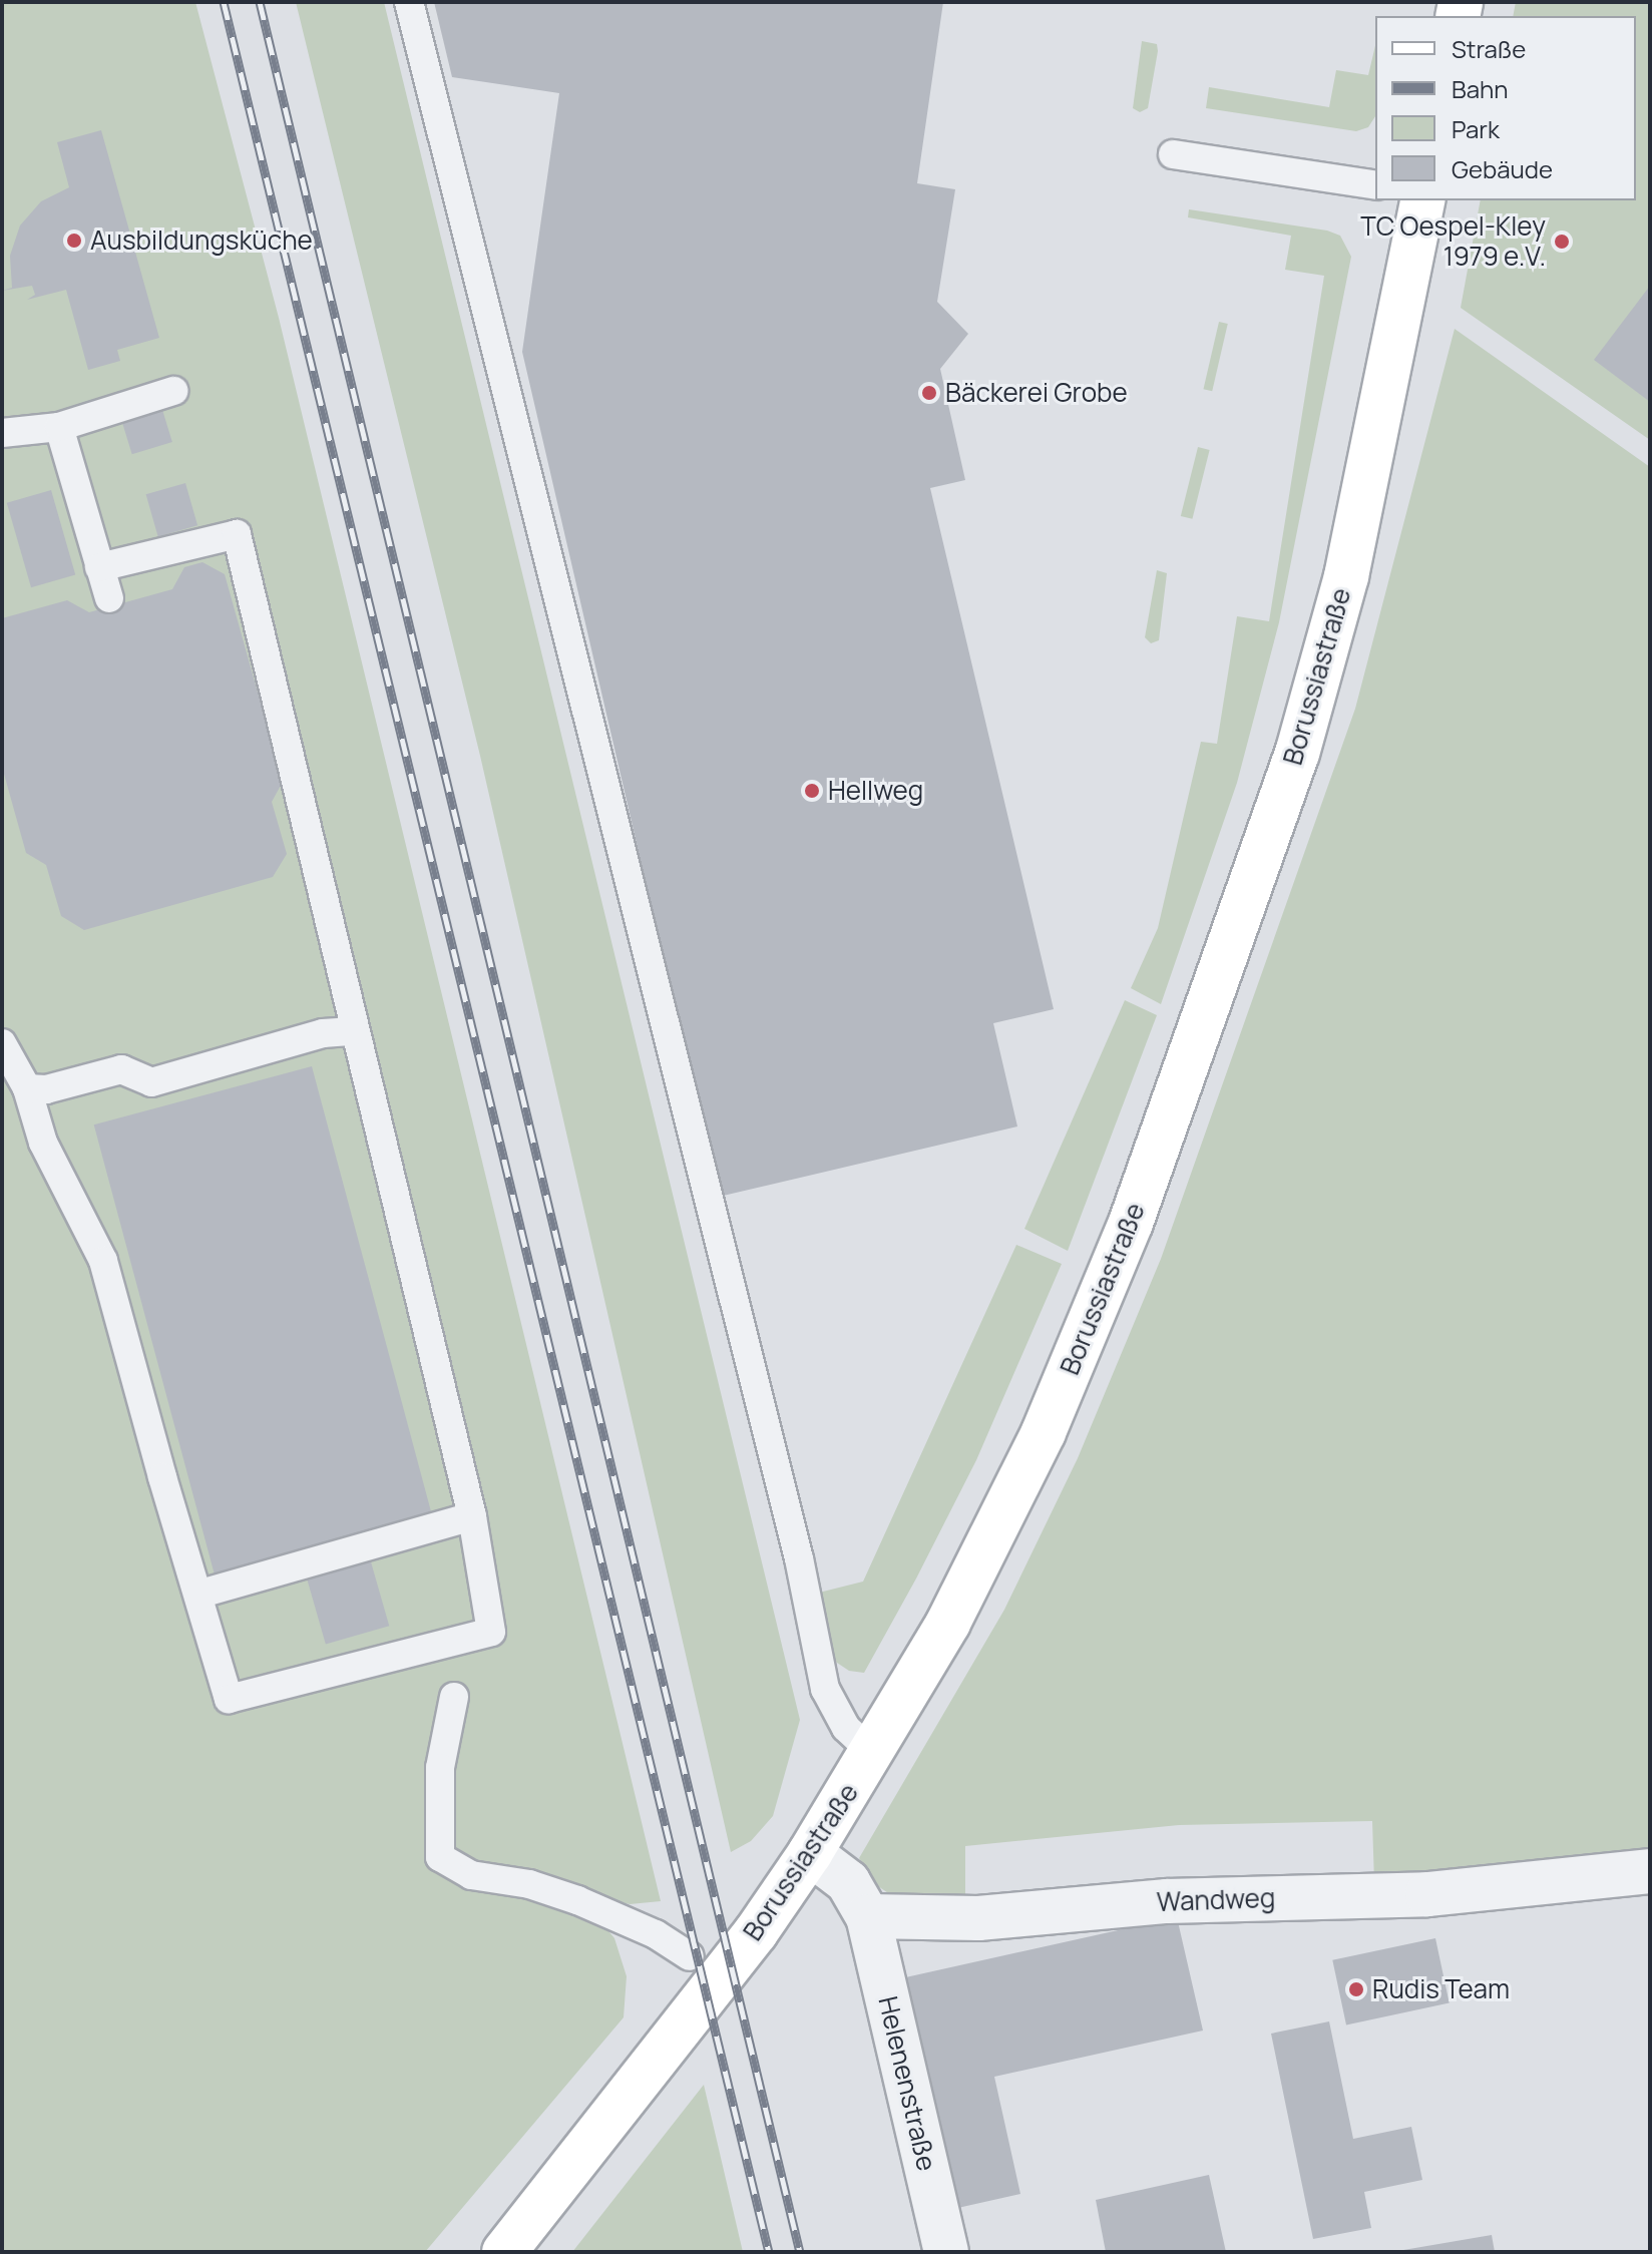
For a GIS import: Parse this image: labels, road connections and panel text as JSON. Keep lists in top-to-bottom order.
{
  "streets": {
    "main road": ["Borussiastraße"],
    "street": ["Wandweg", "Helenenstraße"]
  },
  "crossings": [
    ["Wandweg", "Helenenstraße"]
  ],
  "places": [
    "Ausbildungsküche",
    "TC Oespel-Kley 1979 e.V.",
    "Bäckerei Grobe",
    "Hellweg",
    "Rudis Team"
  ],
  "legend": [
    "Straße",
    "Bahn",
    "Park",
    "Gebäude"
  ]
}
